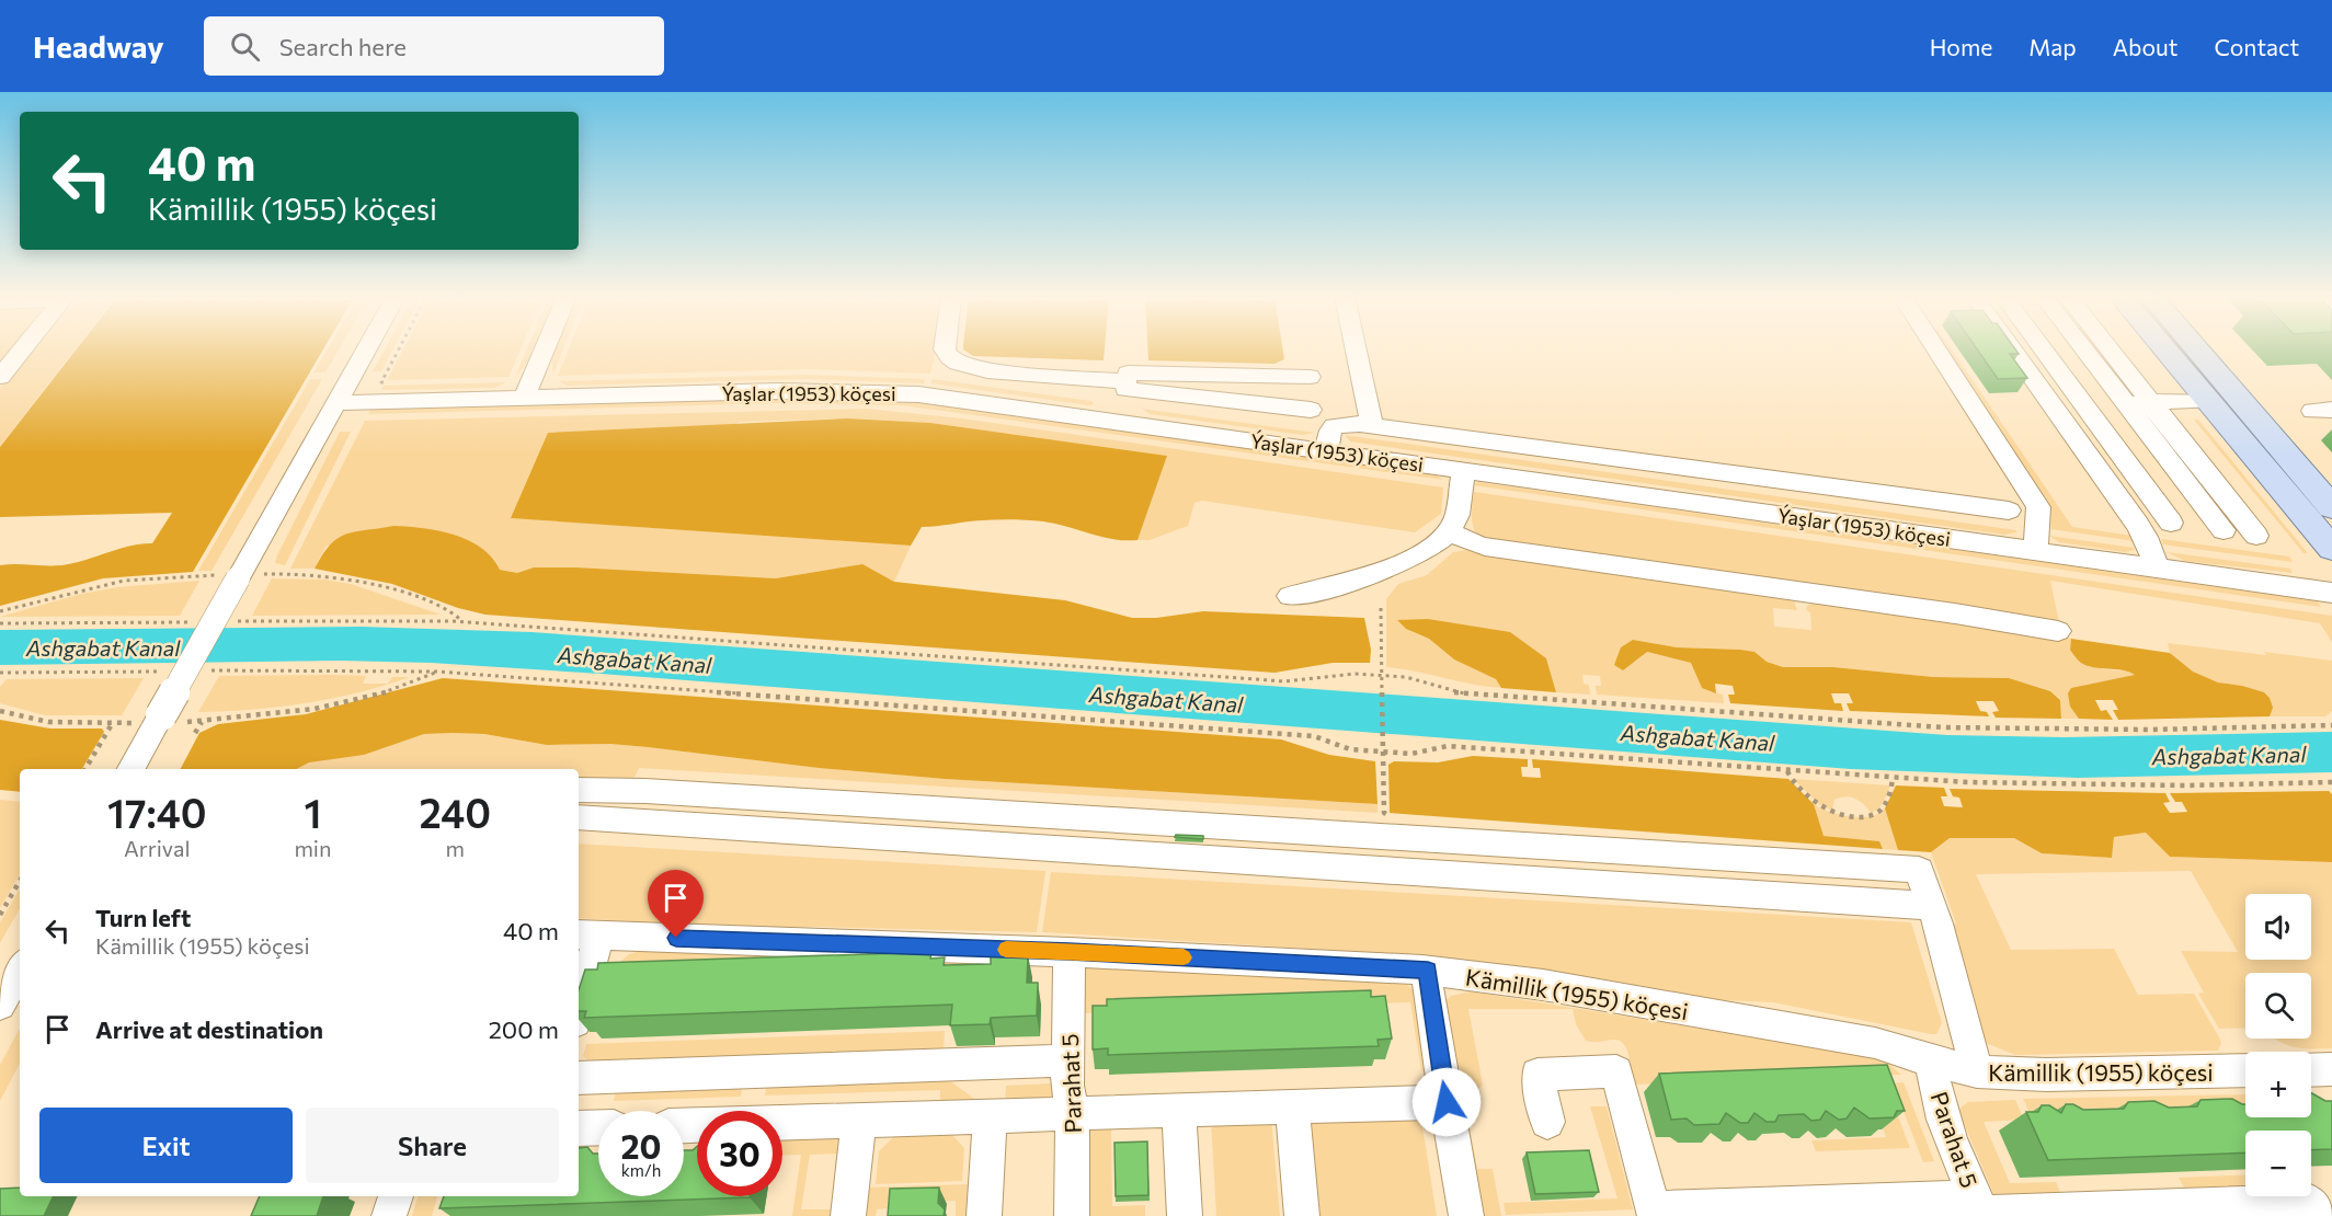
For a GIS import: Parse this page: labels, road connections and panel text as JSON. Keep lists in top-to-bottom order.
{
  "streets": {
    "street": ["Ýaşlar (1953) köçesi", "Kämillik (1955) köçesi", "Parahat 5"]
  },
  "crossings": [
    ["Kämillik (1955) köçesi", "Parahat 5"]
  ],
  "water": ["Ashgabat Kanal"],
  "page": {
    "header": "Headway",
    "search": "Search here",
    "nav": [
      "Home",
      "Map",
      "About",
      "Contact"
    ],
    "turn": ["40 m", "Kämillik (1955) köçesi"],
    "eta": [
      "17:40",
      "Arrival",
      "1",
      "min",
      "240",
      "m"
    ],
    "list": [
      {
        "name": "Turn left",
        "note": "Kämillik (1955) köçesi",
        "value": "40 m"
      },
      {
        "name": "Arrive at destination",
        "value": "200 m"
      }
    ],
    "map_buttons": ["+", "−"],
    "buttons": ["Exit", "Share"],
    "speed": "20 km/h",
    "limit": "30"
  }
}
